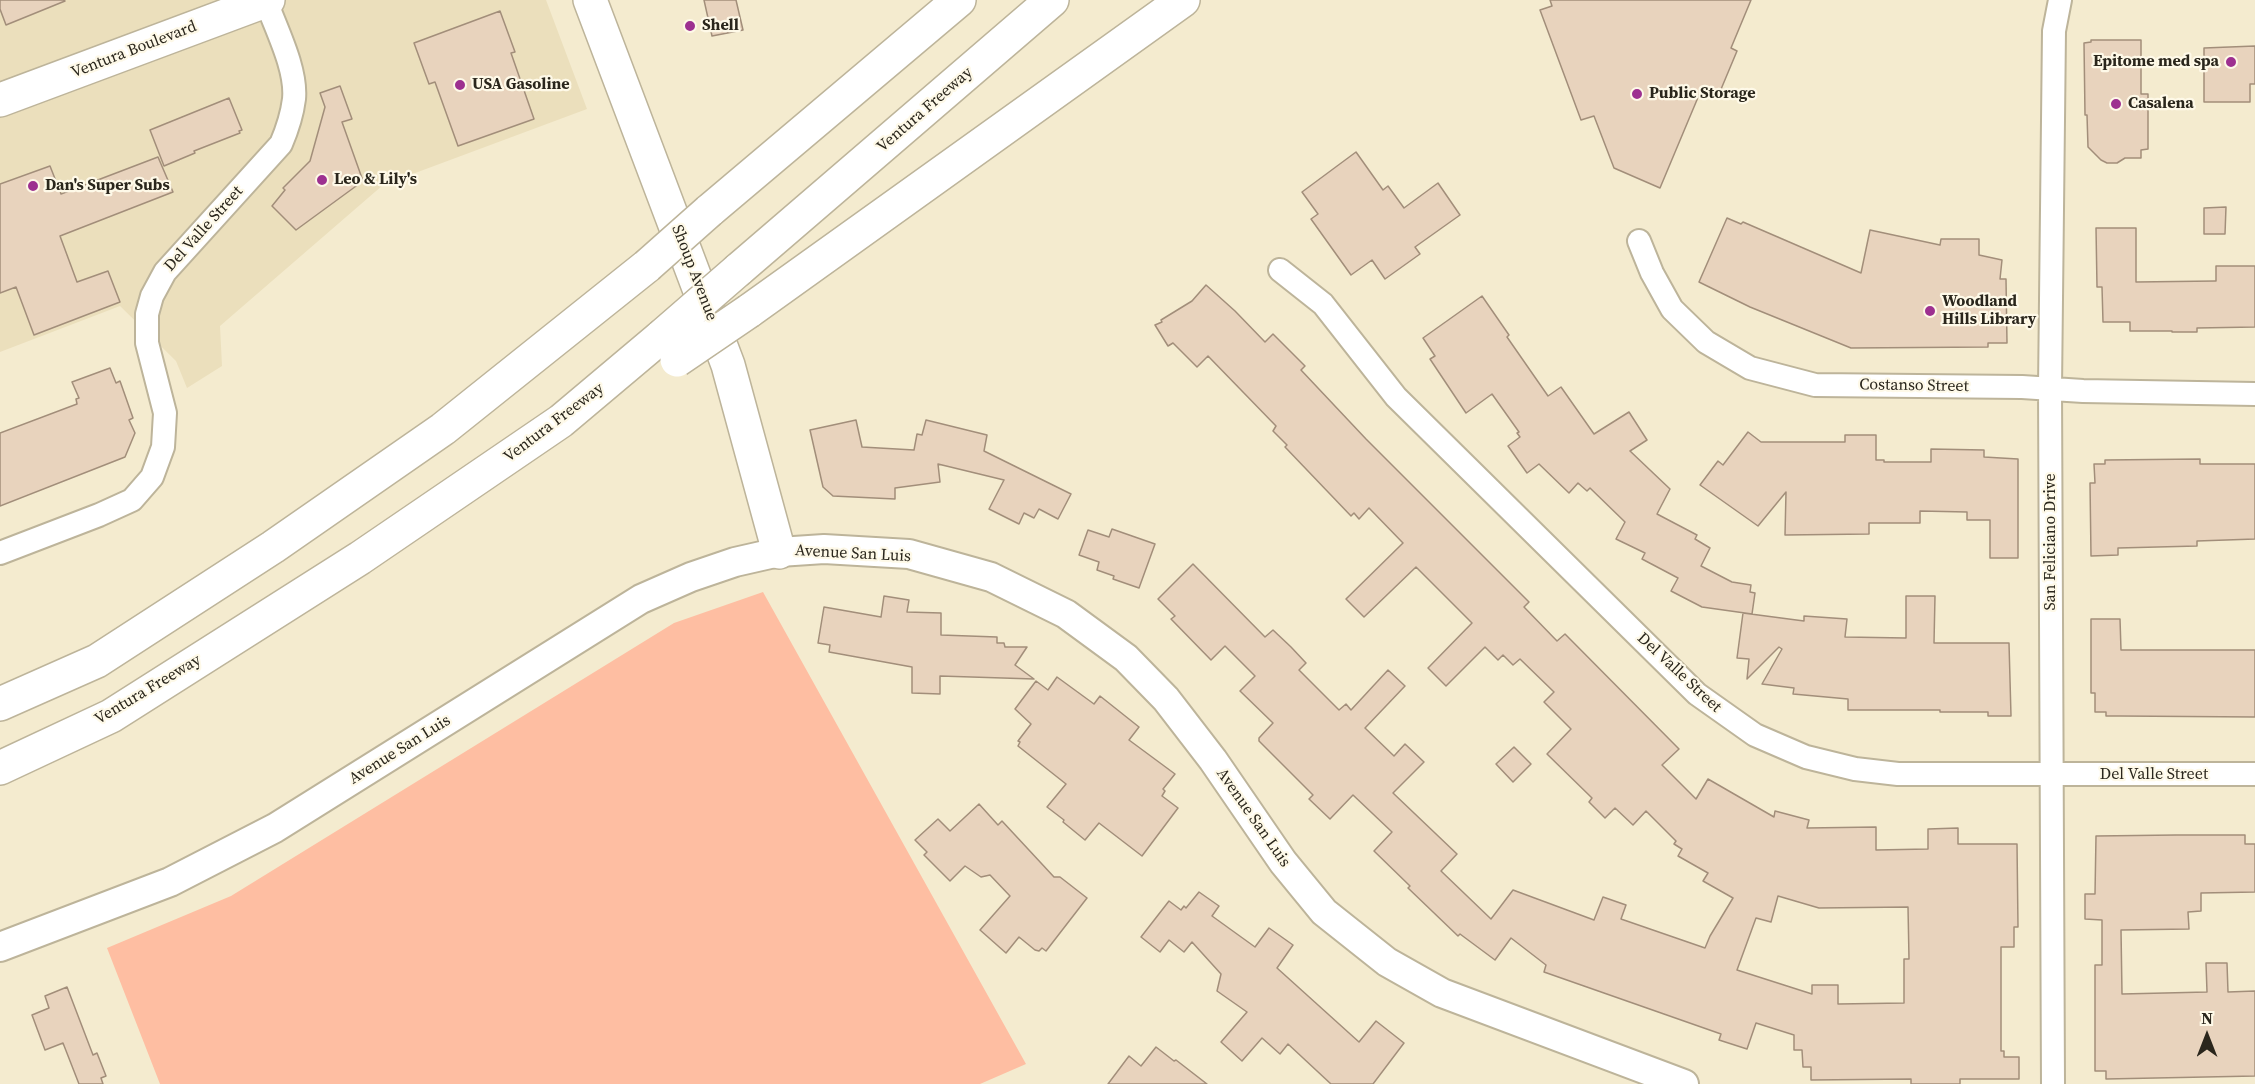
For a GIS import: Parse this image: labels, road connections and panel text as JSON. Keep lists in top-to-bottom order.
{
  "streets": {
    "main road": ["Ventura Boulevard", "Ventura Freeway", "Shoup Avenue"],
    "street": [
      "Del Valle Street",
      "Costanso Street",
      "San Feliciano Drive",
      "Avenue San Luis"
    ]
  },
  "crossings": [
    ["Ventura Boulevard", "Del Valle Street"],
    ["Del Valle Street", "San Feliciano Drive"],
    ["Shoup Avenue", "Avenue San Luis"],
    ["Costanso Street", "San Feliciano Drive"]
  ],
  "places": [
    "Shell",
    "Epitome med spa",
    "USA Gasoline",
    "Public Storage",
    "Casalena",
    "Leo & Lily's",
    "Dan's Super Subs",
    "Woodland Hills Library"
  ],
  "north": "top"
}
